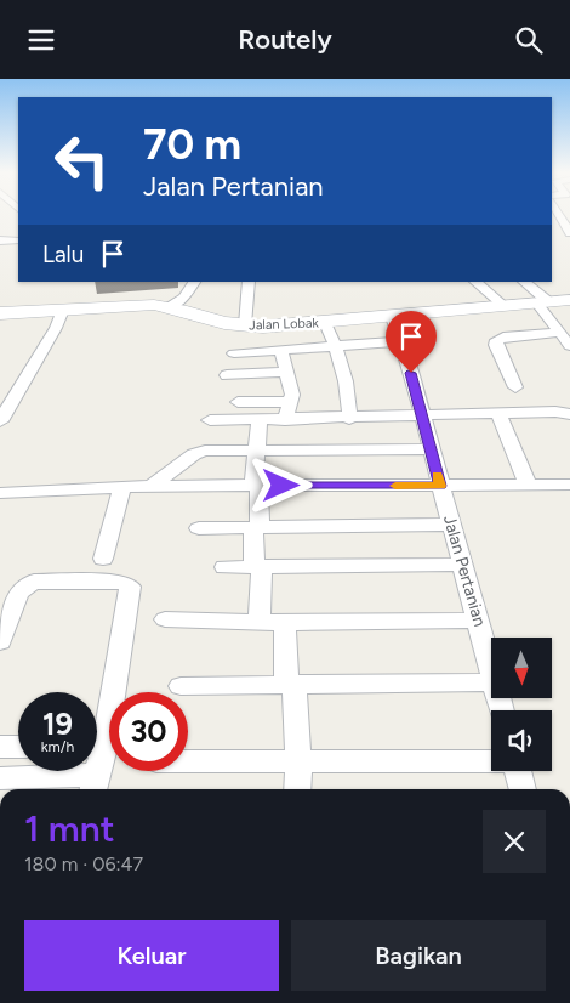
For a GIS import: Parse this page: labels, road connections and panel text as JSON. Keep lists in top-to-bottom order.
{
  "streets": {
    "main road": ["Jalan Lobak"],
    "street": ["Jalan Pertanian"]
  },
  "crossings": [
    ["Jalan Lobak", "Jalan Pertanian"]
  ],
  "north": "bottom",
  "page": {
    "header": "Routely",
    "turn": ["70 m", "Jalan Pertanian"],
    "then": "Lalu",
    "speed": "19 km/h",
    "limit": "30",
    "heading": ["1 mnt", "180 m · 06:47"],
    "buttons": ["Keluar", "Bagikan"]
  }
}
